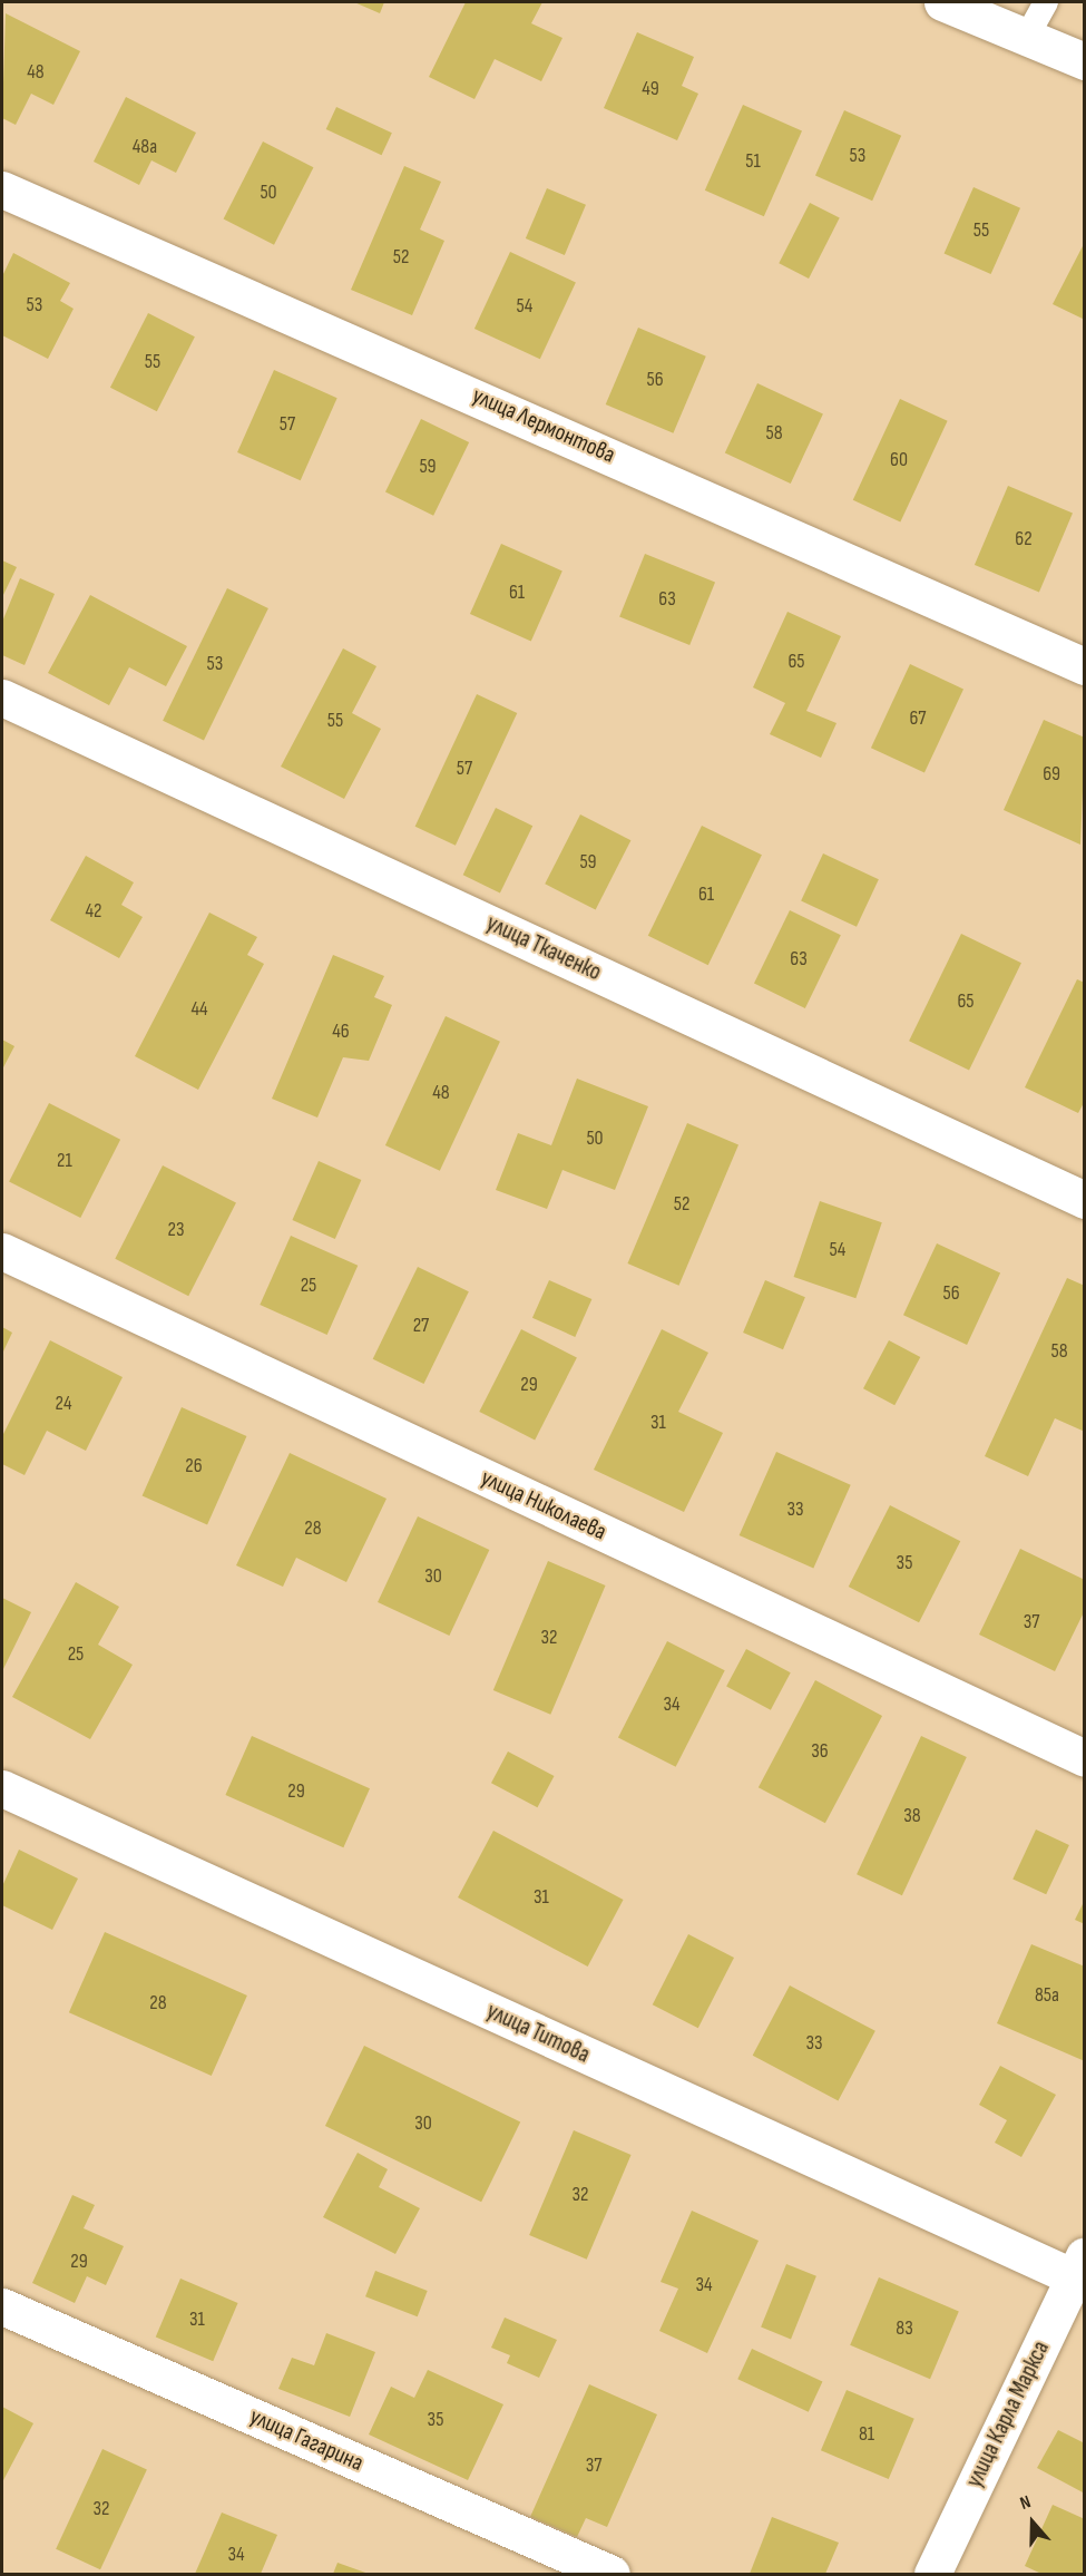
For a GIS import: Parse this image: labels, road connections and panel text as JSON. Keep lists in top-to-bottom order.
{
  "streets": {
    "street": [
      "улица Лермонтова",
      "улица Ткаченко",
      "улица Николаева",
      "улица Титова",
      "улица Карла Маркса",
      "улица Гагарина"
    ]
  },
  "crossings": [
    ["улица Титова", "улица Карла Маркса"]
  ],
  "house_numbers": [
    "48",
    "49",
    "48а",
    "53",
    "51",
    "50",
    "55",
    "52",
    "53",
    "54",
    "55",
    "56",
    "57",
    "58",
    "60",
    "59",
    "62",
    "61",
    "63",
    "65",
    "53",
    "67",
    "55",
    "57",
    "69",
    "59",
    "61",
    "42",
    "63",
    "65",
    "44",
    "46",
    "48",
    "50",
    "21",
    "52",
    "23",
    "54",
    "25",
    "56",
    "27",
    "58",
    "29",
    "24",
    "31",
    "26",
    "33",
    "28",
    "35",
    "30",
    "37",
    "32",
    "25",
    "34",
    "36",
    "29",
    "38",
    "31",
    "85а",
    "28",
    "33",
    "30",
    "32",
    "29",
    "34",
    "31",
    "83",
    "35",
    "81",
    "37",
    "32",
    "34"
  ],
  "north": "top"
}
